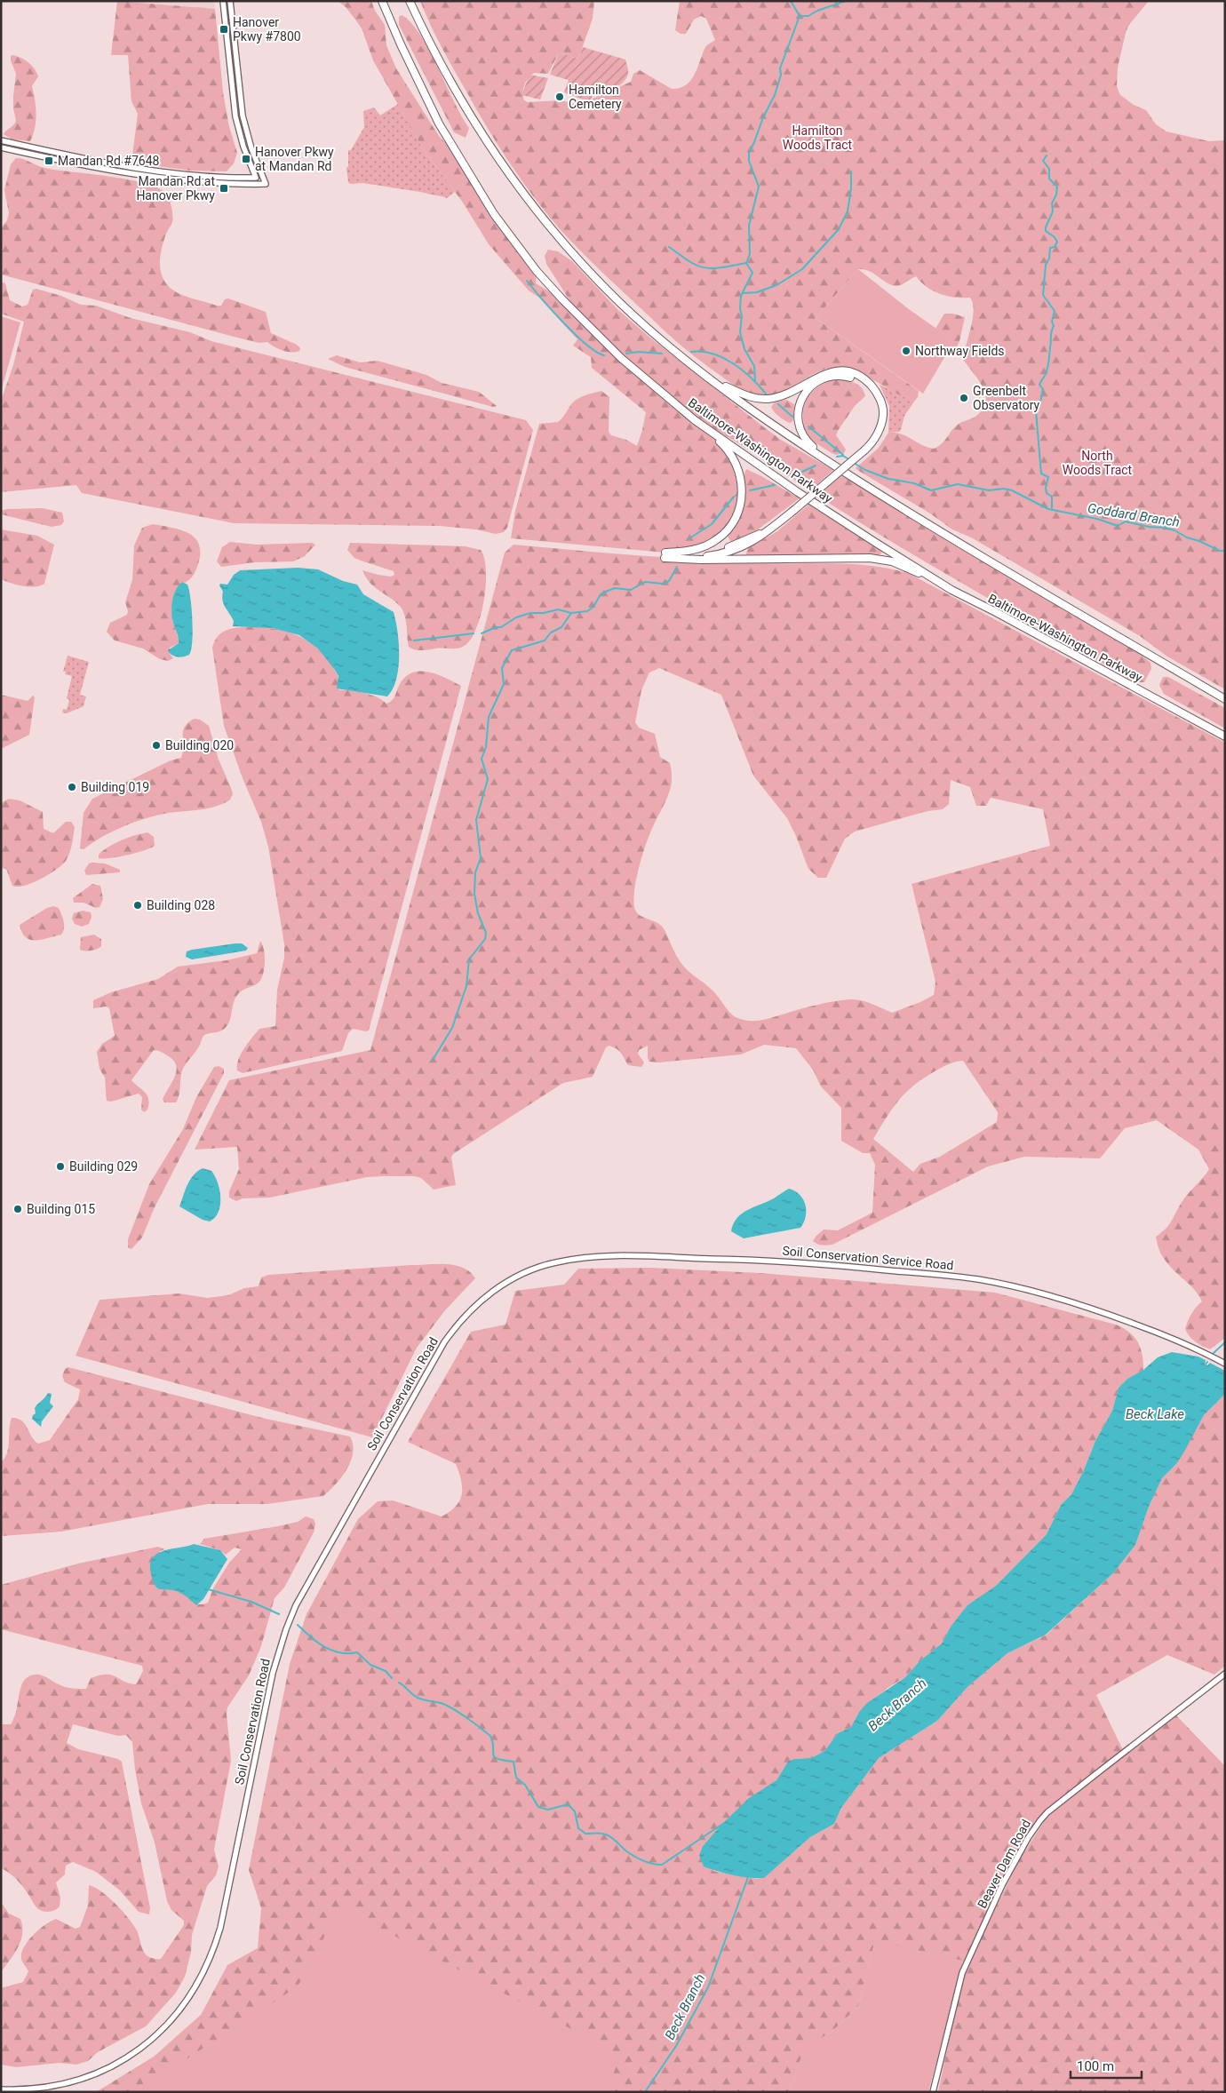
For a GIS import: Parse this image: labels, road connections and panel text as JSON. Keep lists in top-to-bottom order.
{
  "streets": {
    "highway": ["Baltimore-Washington Parkway"],
    "main road": ["Soil Conservation Service Road", "Soil Conservation Road", "Beaver Dam Road"]
  },
  "crossings": [
    ["Soil Conservation Service Road", "Soil Conservation Road"]
  ],
  "water": ["Goddard Branch", "Beck Lake", "Beck Branch"],
  "parks": ["Hamilton Woods Tract", "North Woods Tract"],
  "places": {
    "transit": [
      "Hanover Pkwy #7800",
      "Hanover Pkwy at Mandan Rd",
      "Mandan Rd #7648",
      "Mandan Rd at Hanover Pkwy"
    ],
    "other": [
      "Hamilton Cemetery",
      "Northway Fields",
      "Greenbelt Observatory",
      "Building 020",
      "Building 019",
      "Building 028",
      "Building 029",
      "Building 015"
    ]
  },
  "scale_bar": "100 m"
}
